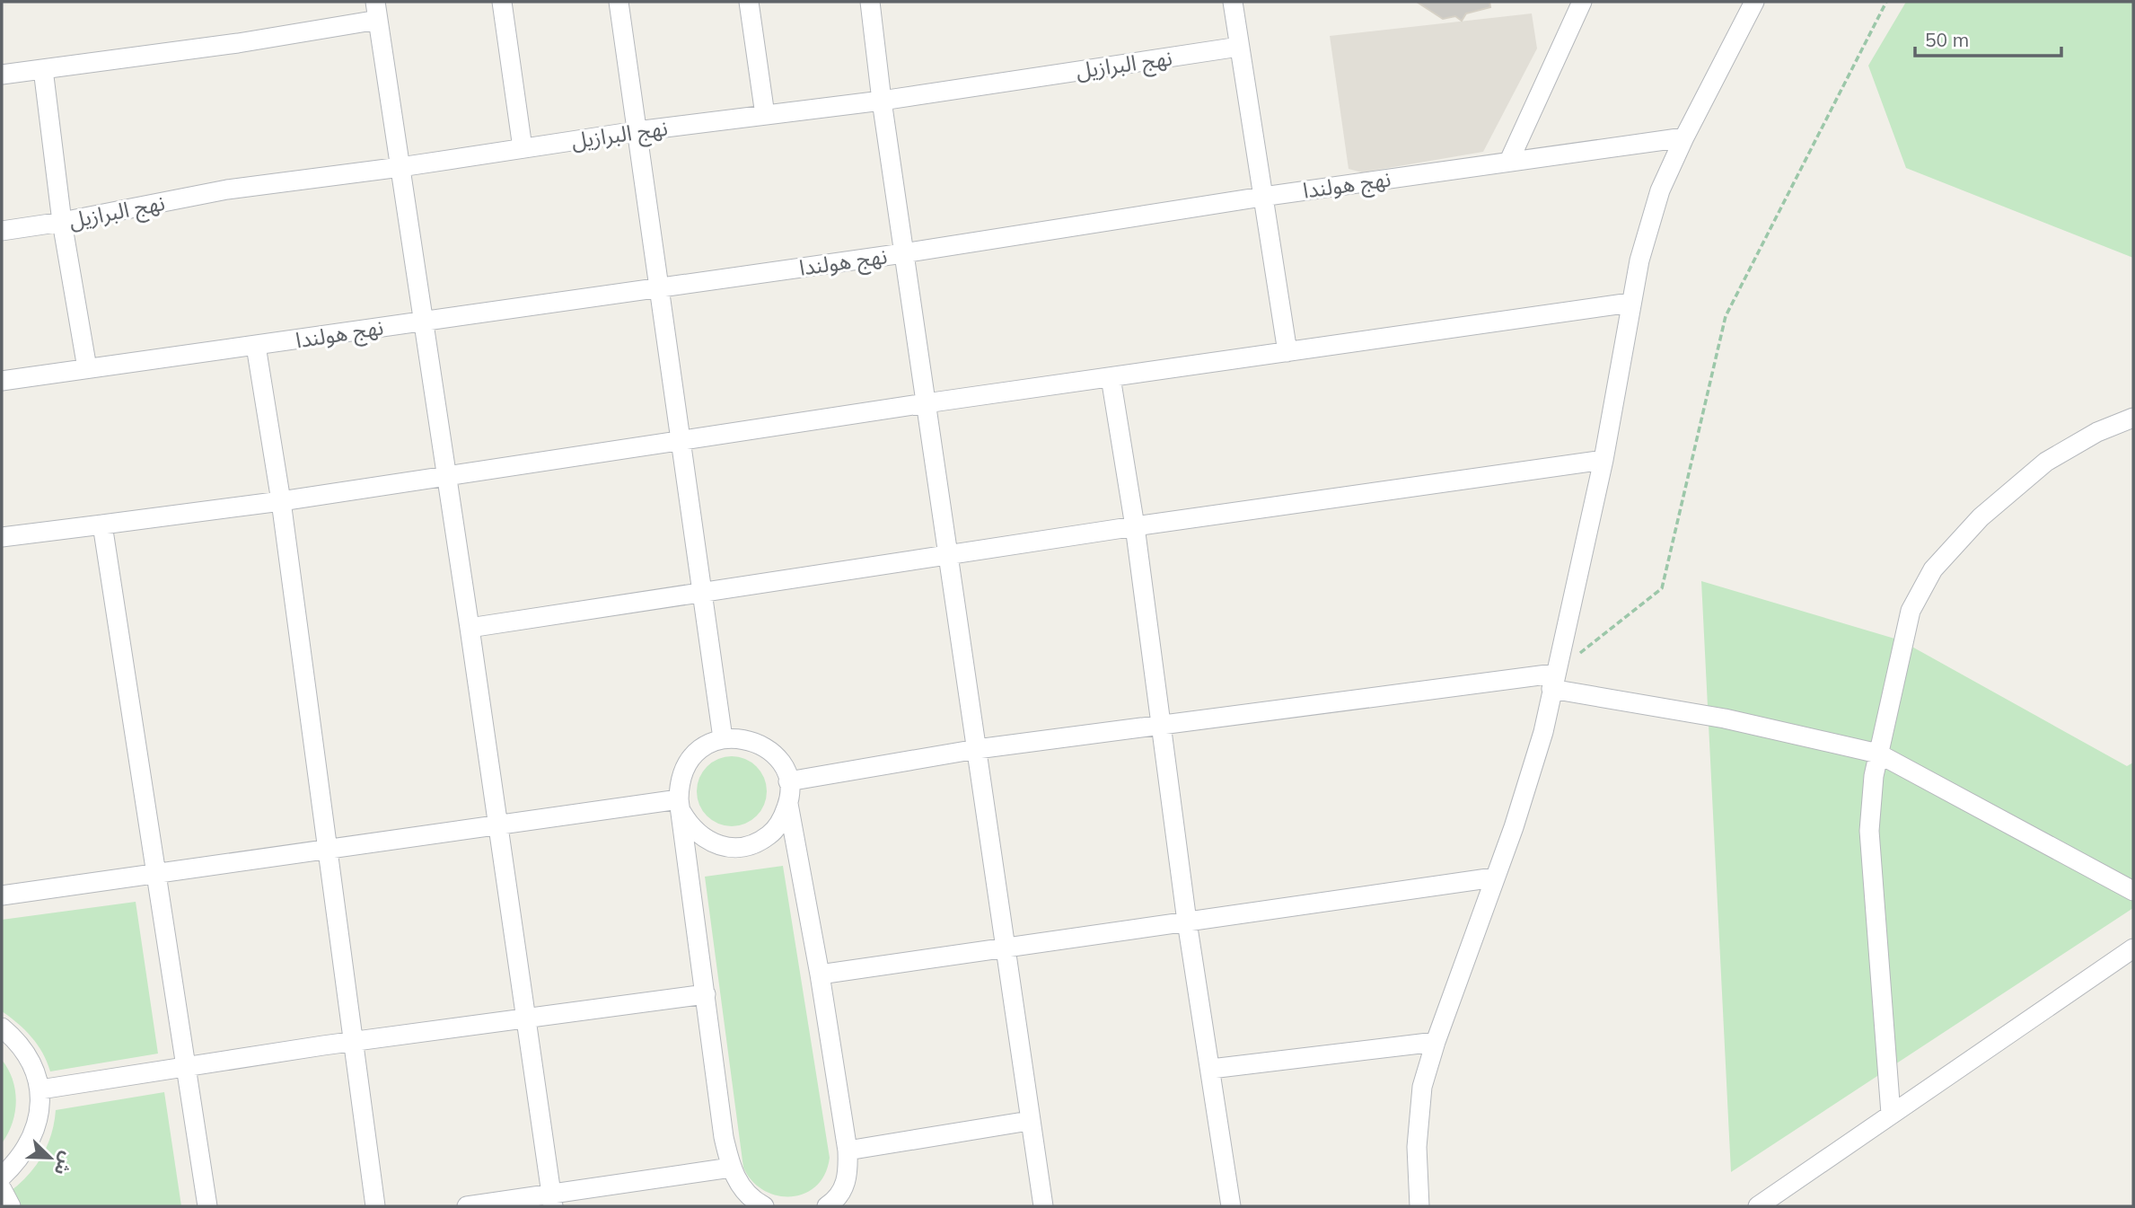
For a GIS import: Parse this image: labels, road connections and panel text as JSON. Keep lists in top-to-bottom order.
{
  "streets": {
    "street": ["نهج البرازيل", "نهج هولندا"]
  },
  "scale_bar": "50 m",
  "north": "bottom right"
}
